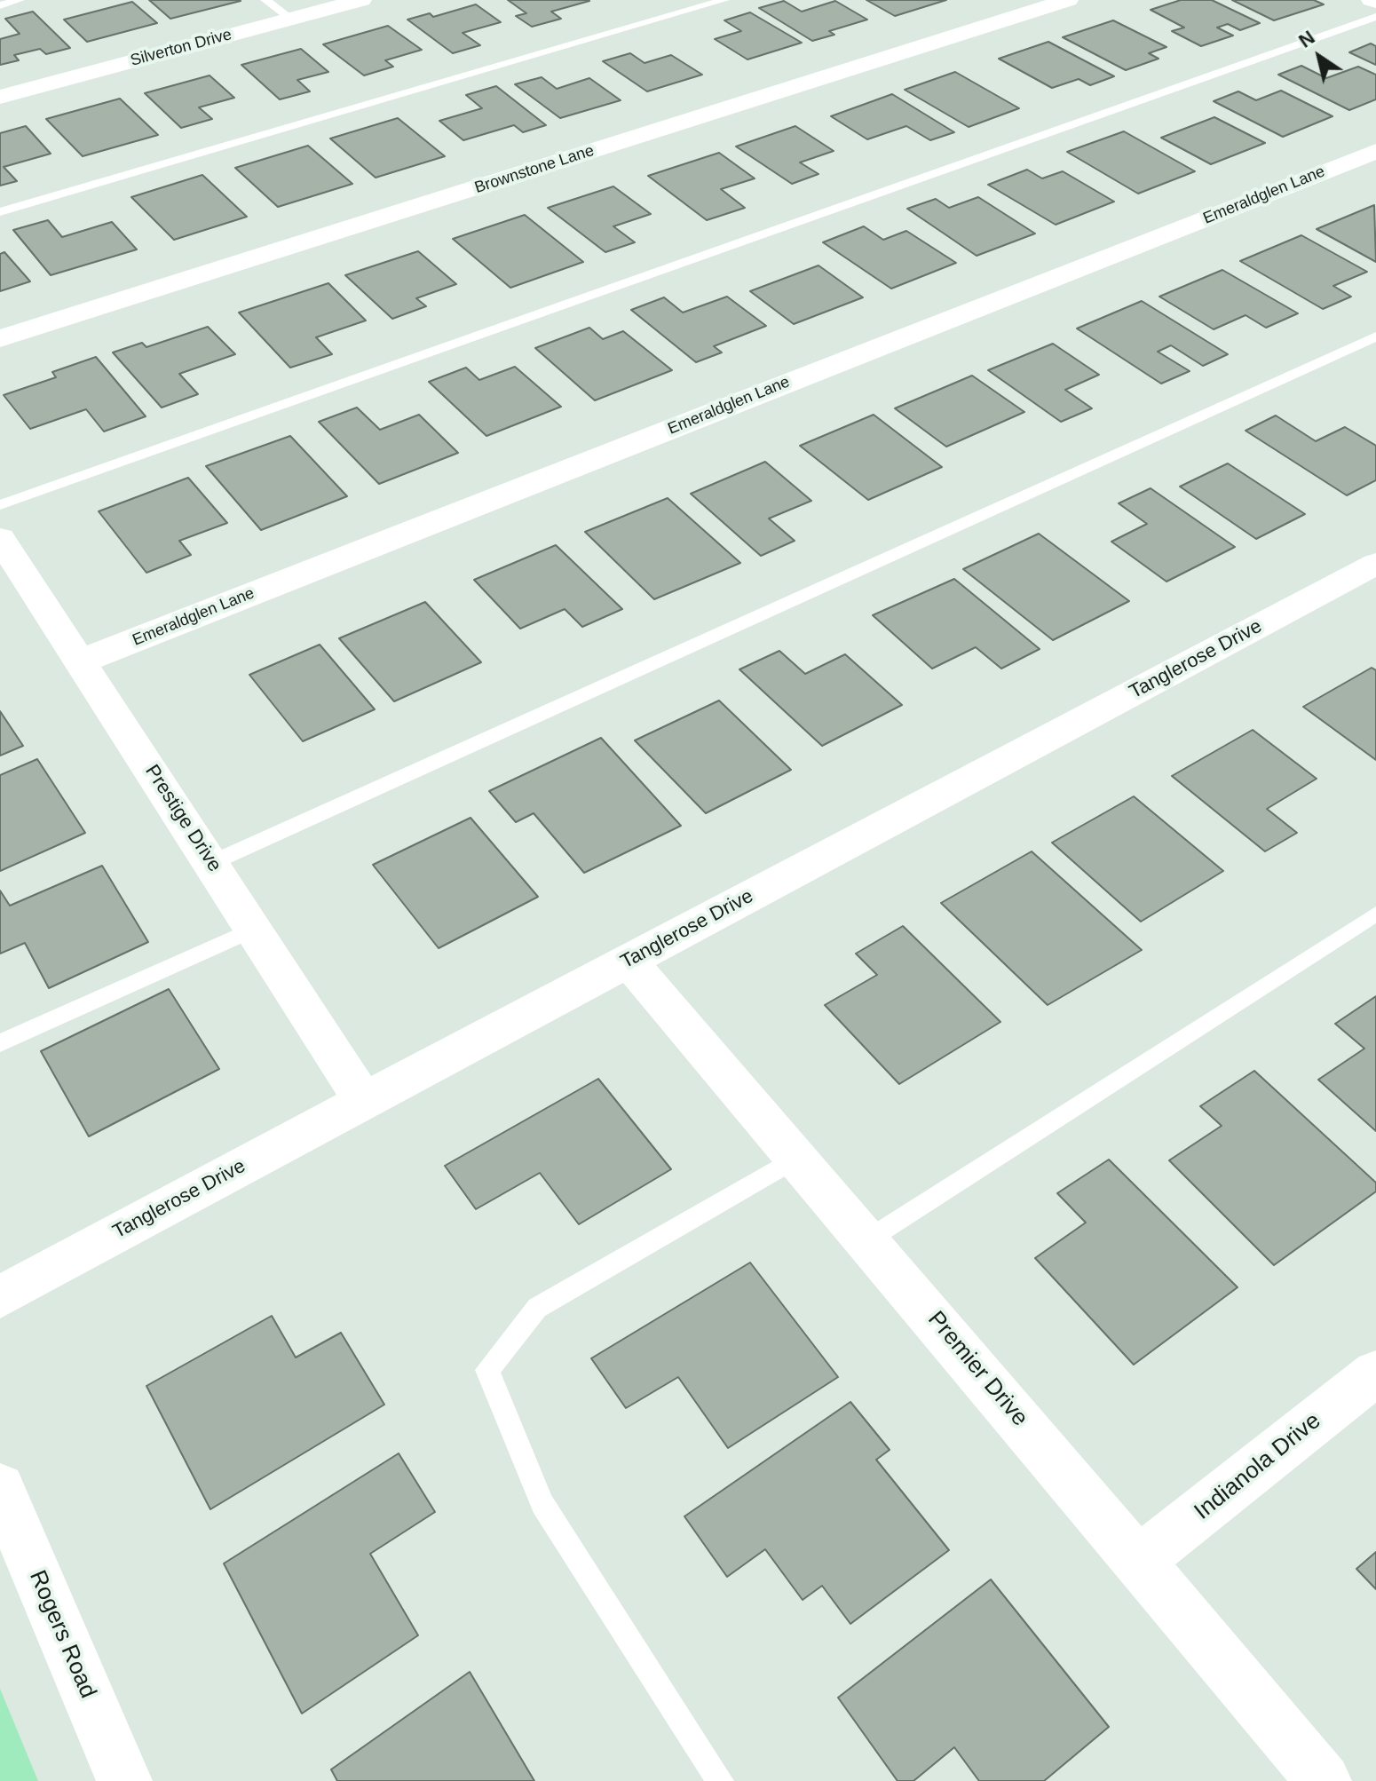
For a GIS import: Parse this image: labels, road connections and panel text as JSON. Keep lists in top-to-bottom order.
{
  "streets": {
    "street": [
      "Silverton Drive",
      "Brownstone Lane",
      "Emeraldglen Lane",
      "Tanglerose Drive",
      "Prestige Drive",
      "Premier Drive",
      "Indianola Drive",
      "Rogers Road"
    ]
  },
  "crossings": [
    ["Emeraldglen Lane", "Prestige Drive"],
    ["Tanglerose Drive", "Prestige Drive"],
    ["Tanglerose Drive", "Premier Drive"],
    ["Premier Drive", "Indianola Drive"]
  ],
  "north": "top left"
}
